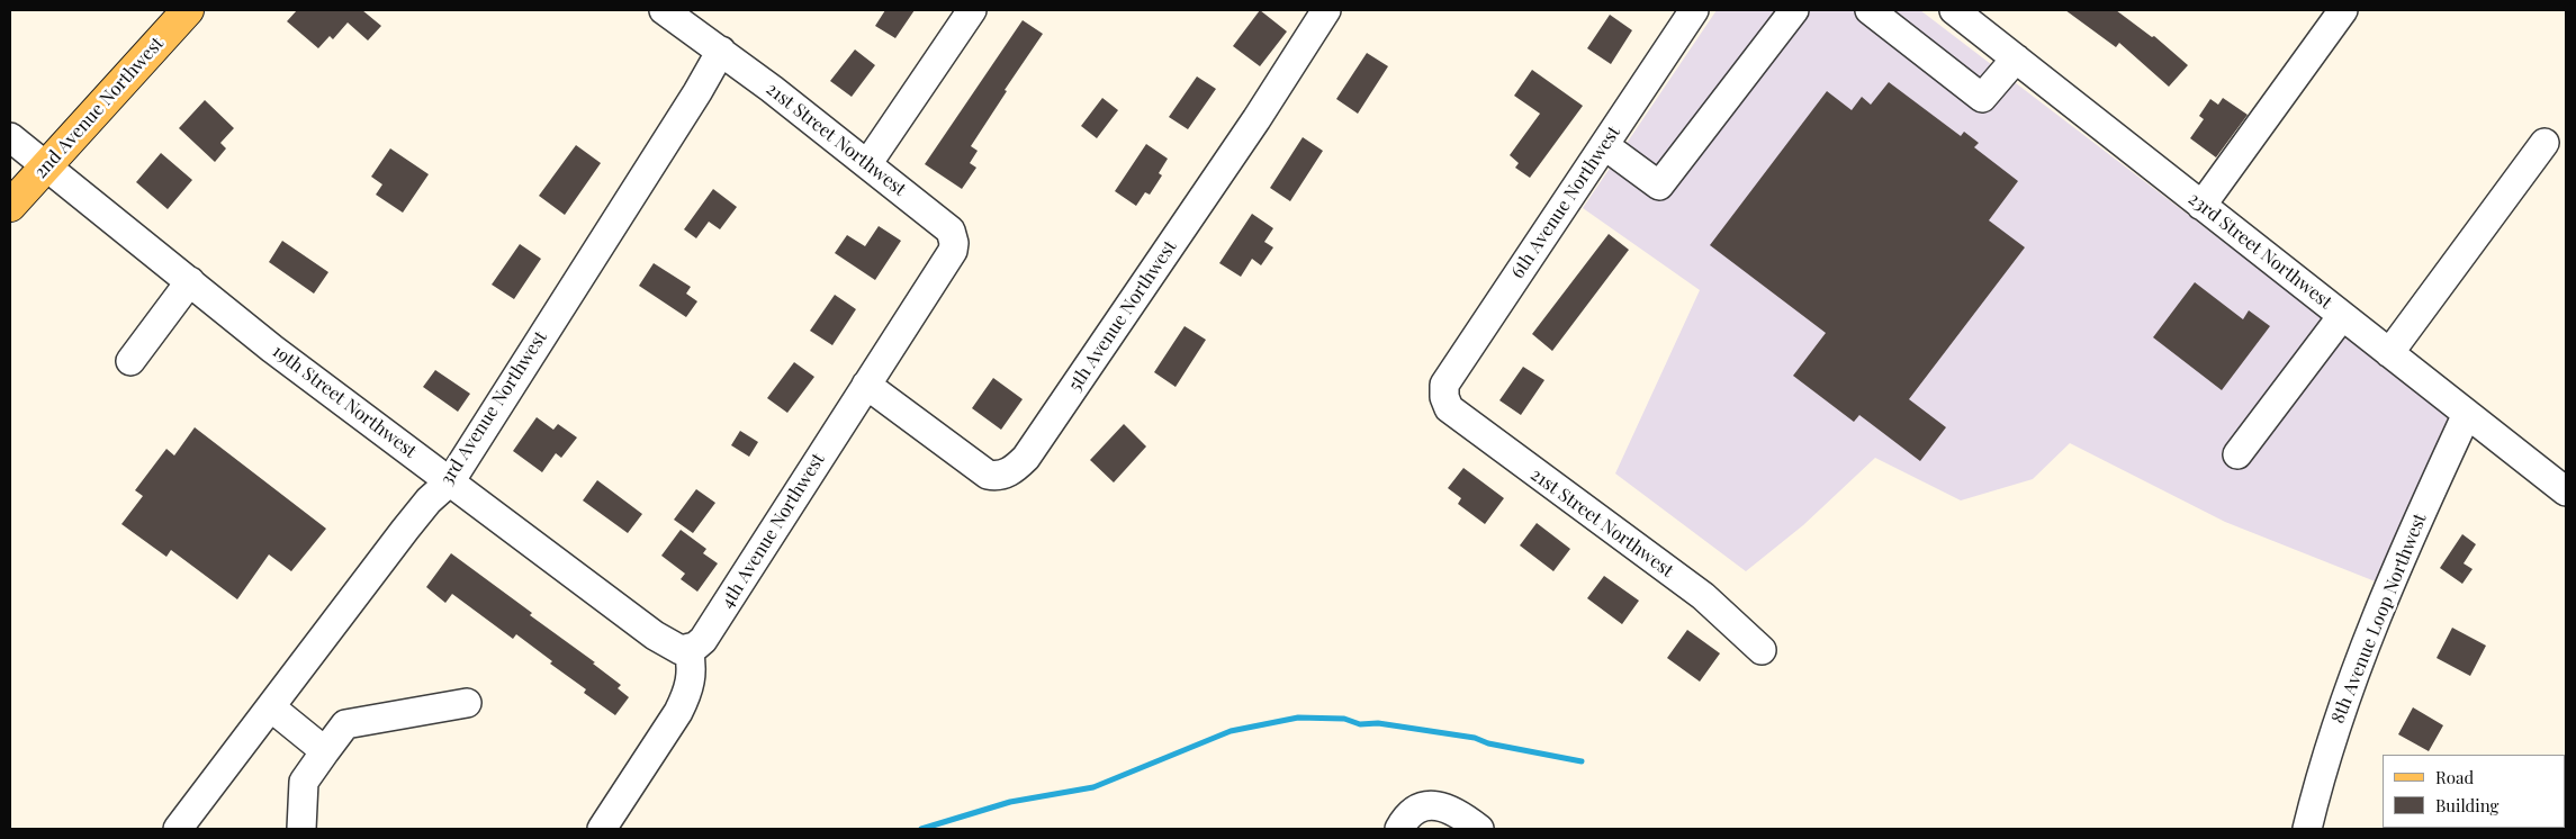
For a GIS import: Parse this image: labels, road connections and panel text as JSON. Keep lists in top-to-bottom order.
{
  "streets": {
    "main road": ["2nd Avenue Northwest"],
    "street": [
      "21st Street Northwest",
      "6th Avenue Northwest",
      "23rd Street Northwest",
      "5th Avenue Northwest",
      "19th Street Northwest",
      "3rd Avenue Northwest",
      "4th Avenue Northwest",
      "8th Avenue Loop Northwest"
    ]
  },
  "crossings": [
    ["2nd Avenue Northwest", "19th Street Northwest"],
    ["21st Street Northwest", "6th Avenue Northwest"],
    ["21st Street Northwest", "3rd Avenue Northwest"],
    ["21st Street Northwest", "4th Avenue Northwest"],
    ["23rd Street Northwest", "8th Avenue Loop Northwest"],
    ["5th Avenue Northwest", "4th Avenue Northwest"],
    ["19th Street Northwest", "3rd Avenue Northwest"],
    ["19th Street Northwest", "4th Avenue Northwest"]
  ],
  "legend": ["Road", "Building"]
}
